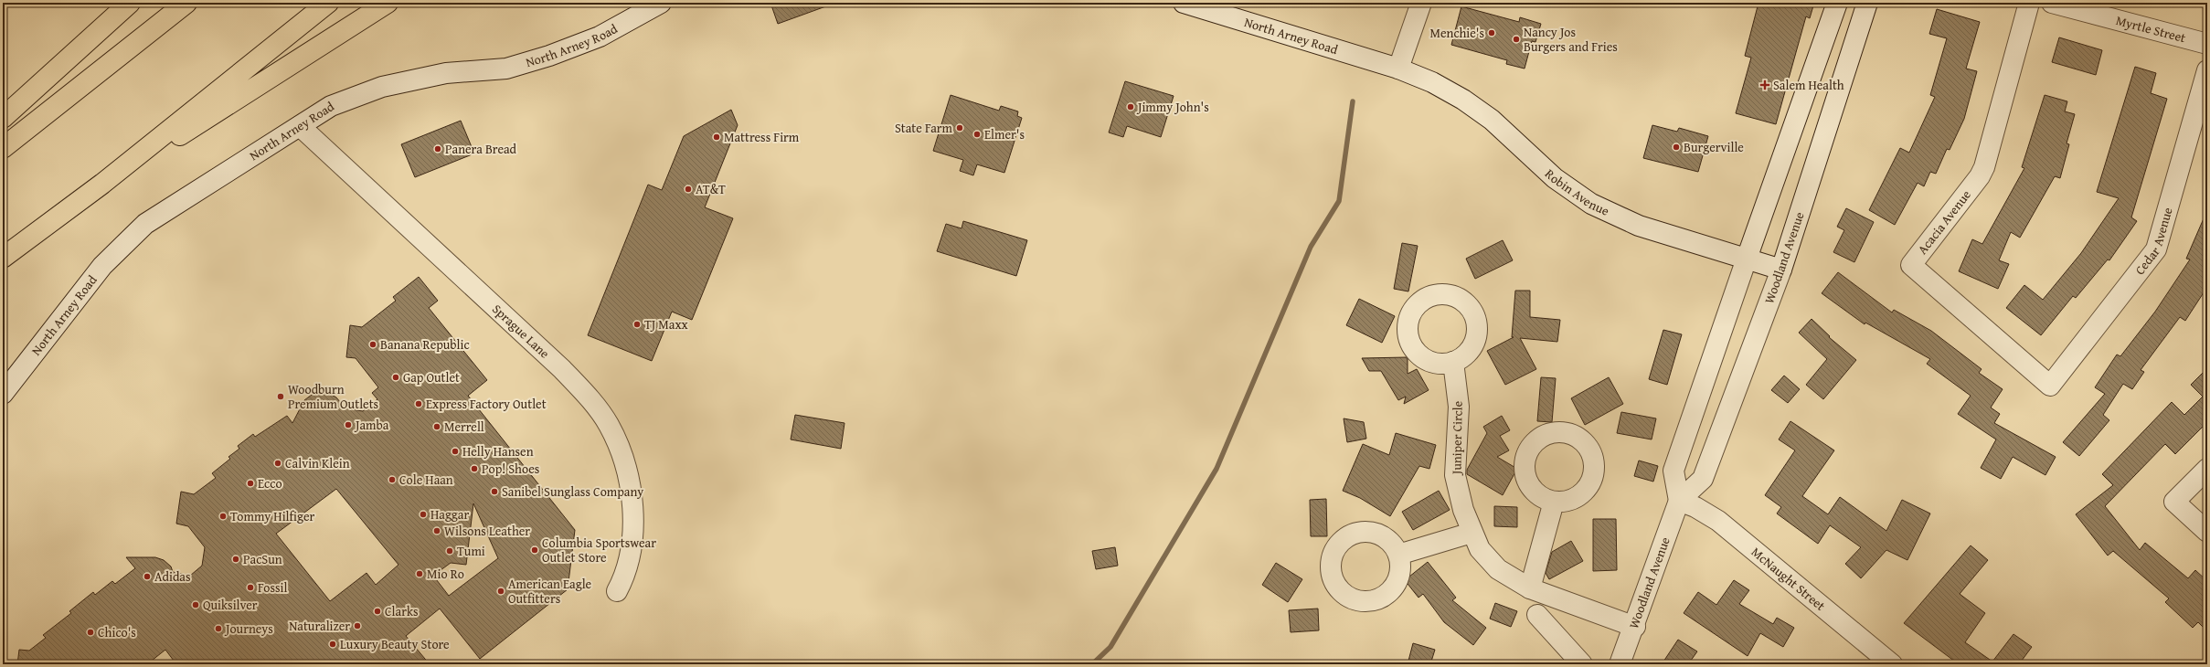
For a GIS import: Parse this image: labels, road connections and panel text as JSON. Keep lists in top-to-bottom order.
{
  "streets": {
    "street": [
      "Myrtle Street",
      "North Arney Road",
      "Robin Avenue",
      "Acacia Avenue",
      "Cedar Avenue",
      "Woodland Avenue",
      "Sprague Lane",
      "Juniper Circle",
      "McNaught Street"
    ]
  },
  "crossings": [
    ["North Arney Road", "Robin Avenue"],
    ["North Arney Road", "Sprague Lane"],
    ["Robin Avenue", "Woodland Avenue"],
    ["Acacia Avenue", "Cedar Avenue"],
    ["Woodland Avenue", "Juniper Circle"],
    ["Woodland Avenue", "McNaught Street"]
  ],
  "places": {
    "other": [
      "Menchie's",
      "Nancy Jos Burgers and Fries",
      "Jimmy John's",
      "State Farm",
      "Elmer's",
      "Mattress Firm",
      "Burgerville",
      "Panera Bread",
      "AT&T",
      "TJ Maxx",
      "Banana Republic",
      "Gap Outlet",
      "Woodburn Premium Outlets",
      "Express Factory Outlet",
      "Jamba",
      "Merrell",
      "Helly Hansen",
      "Calvin Klein",
      "Pop! Shoes",
      "Cole Haan",
      "Ecco",
      "Sanibel Sunglass Company",
      "Haggar",
      "Tommy Hilfiger",
      "Wilsons Leather",
      "Columbia Sportswear Outlet Store",
      "Tumi",
      "PacSun",
      "Mio Ro",
      "Adidas",
      "Fossil",
      "American Eagle Outfitters",
      "Quiksilver",
      "Clarks",
      "Naturalizer",
      "Journeys",
      "Chico's",
      "Luxury Beauty Store"
    ],
    "health": ["Salem Health"]
  }
}
